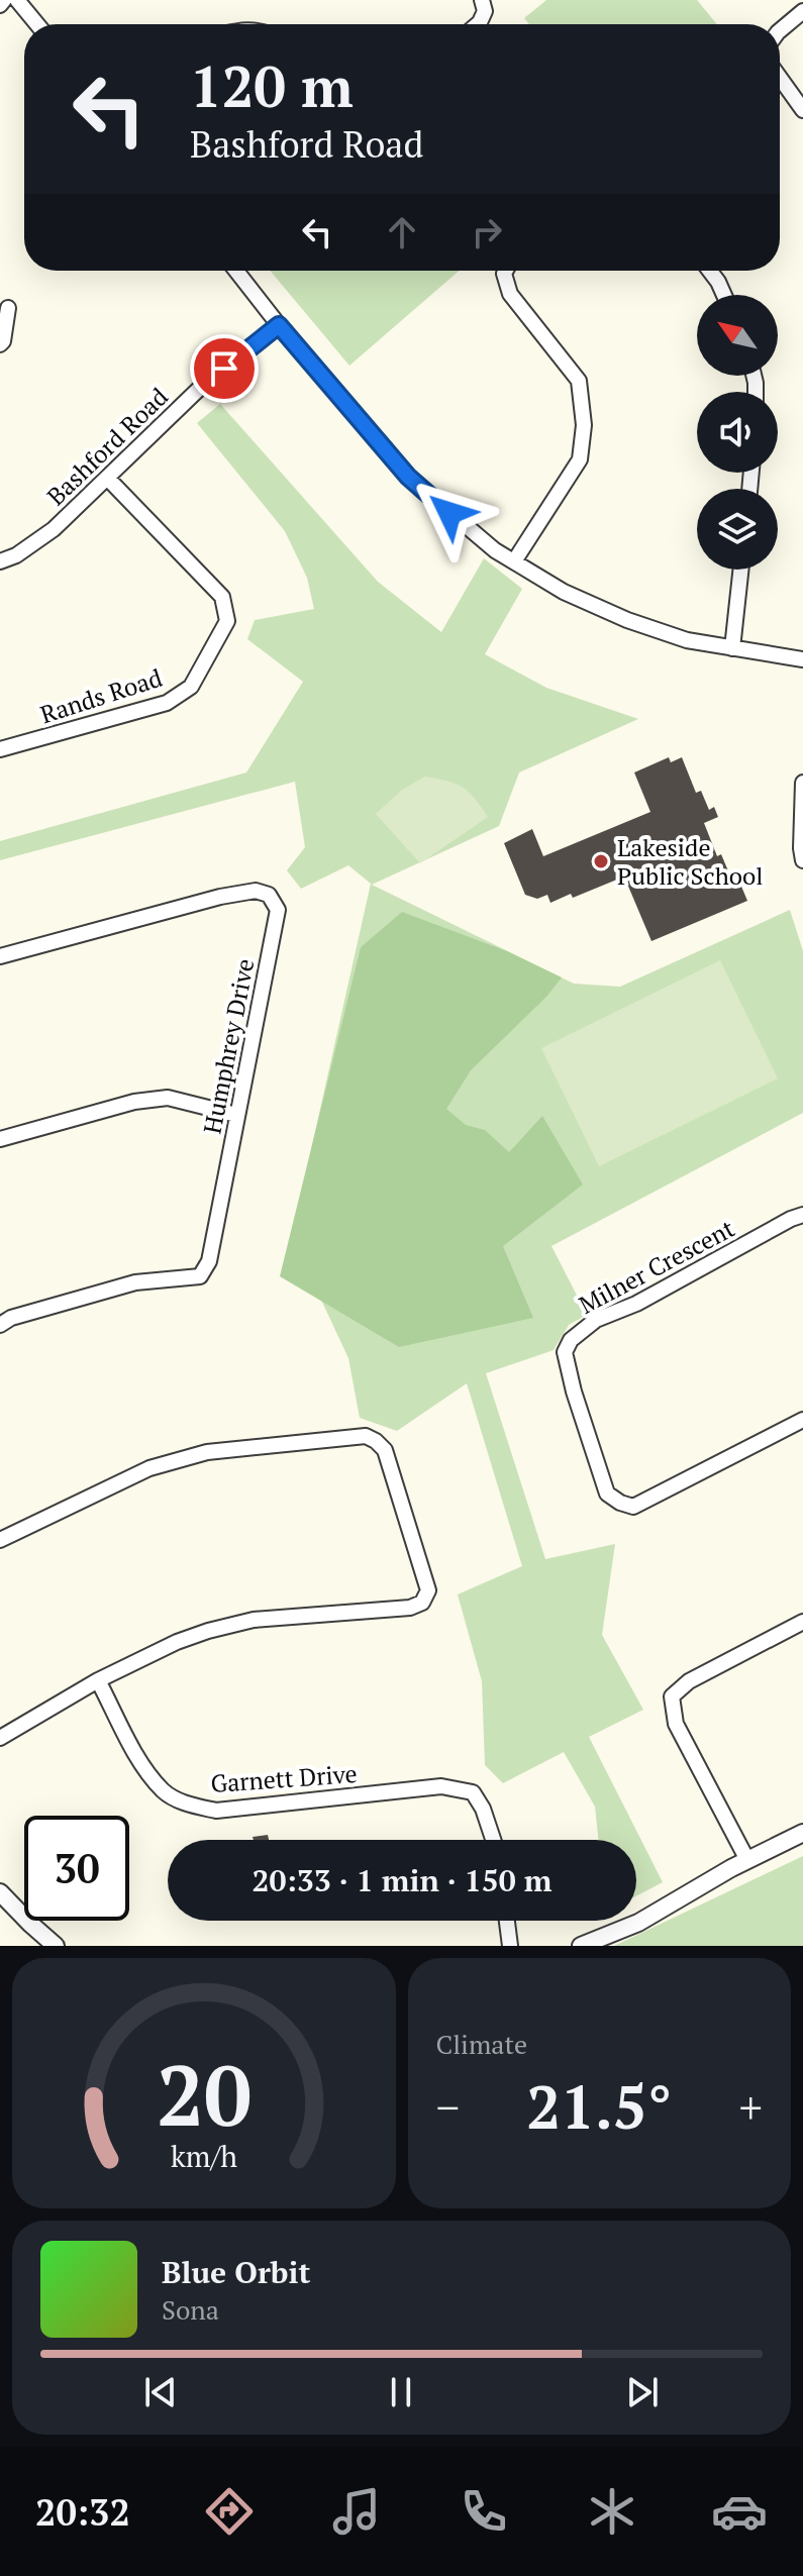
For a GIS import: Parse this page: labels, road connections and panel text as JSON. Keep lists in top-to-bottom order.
{
  "streets": {
    "street": [
      "Bashford Road",
      "Rands Road",
      "Humphrey Drive",
      "Milner Crescent",
      "Garnett Drive"
    ]
  },
  "crossings": [
    ["Bashford Road", "Rands Road"]
  ],
  "places": ["Lakeside Public School"],
  "north": "top left",
  "page": {
    "turn": ["120 m", "Bashford Road"],
    "limit": "30",
    "trip": "20:33 · 1 min · 150 m",
    "tile": "Climate",
    "heat": ["−", "21.5°", "+"],
    "song": ["Blue Orbit", "Sona"],
    "tabs": "20:32",
    "gauge": ["20", "km/h"]
  }
}
